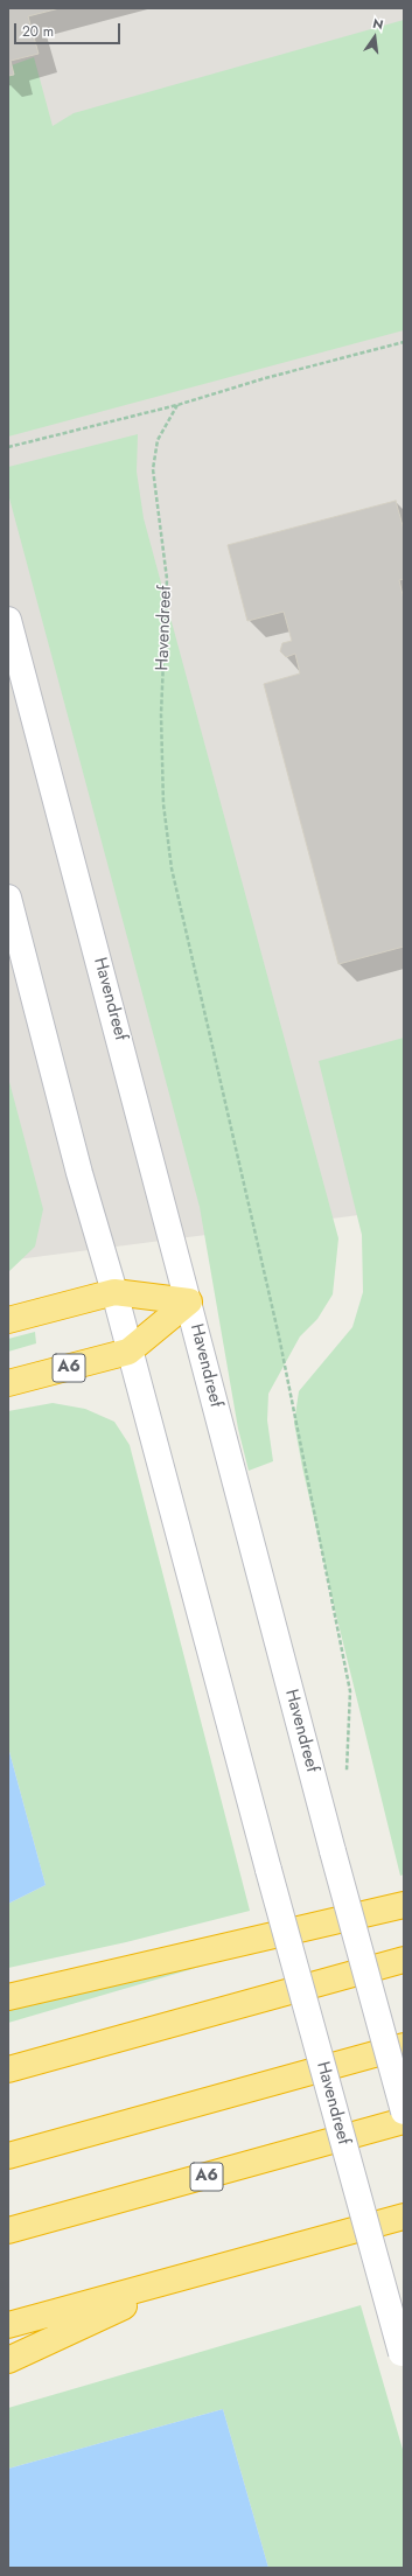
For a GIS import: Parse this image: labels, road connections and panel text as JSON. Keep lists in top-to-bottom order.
{
  "streets": {
    "highway": ["A6"],
    "main road": ["Havendreef"]
  },
  "crossings": [
    ["Havendreef", "A6"]
  ],
  "scale_bar": "20 m",
  "north": "top"
}
